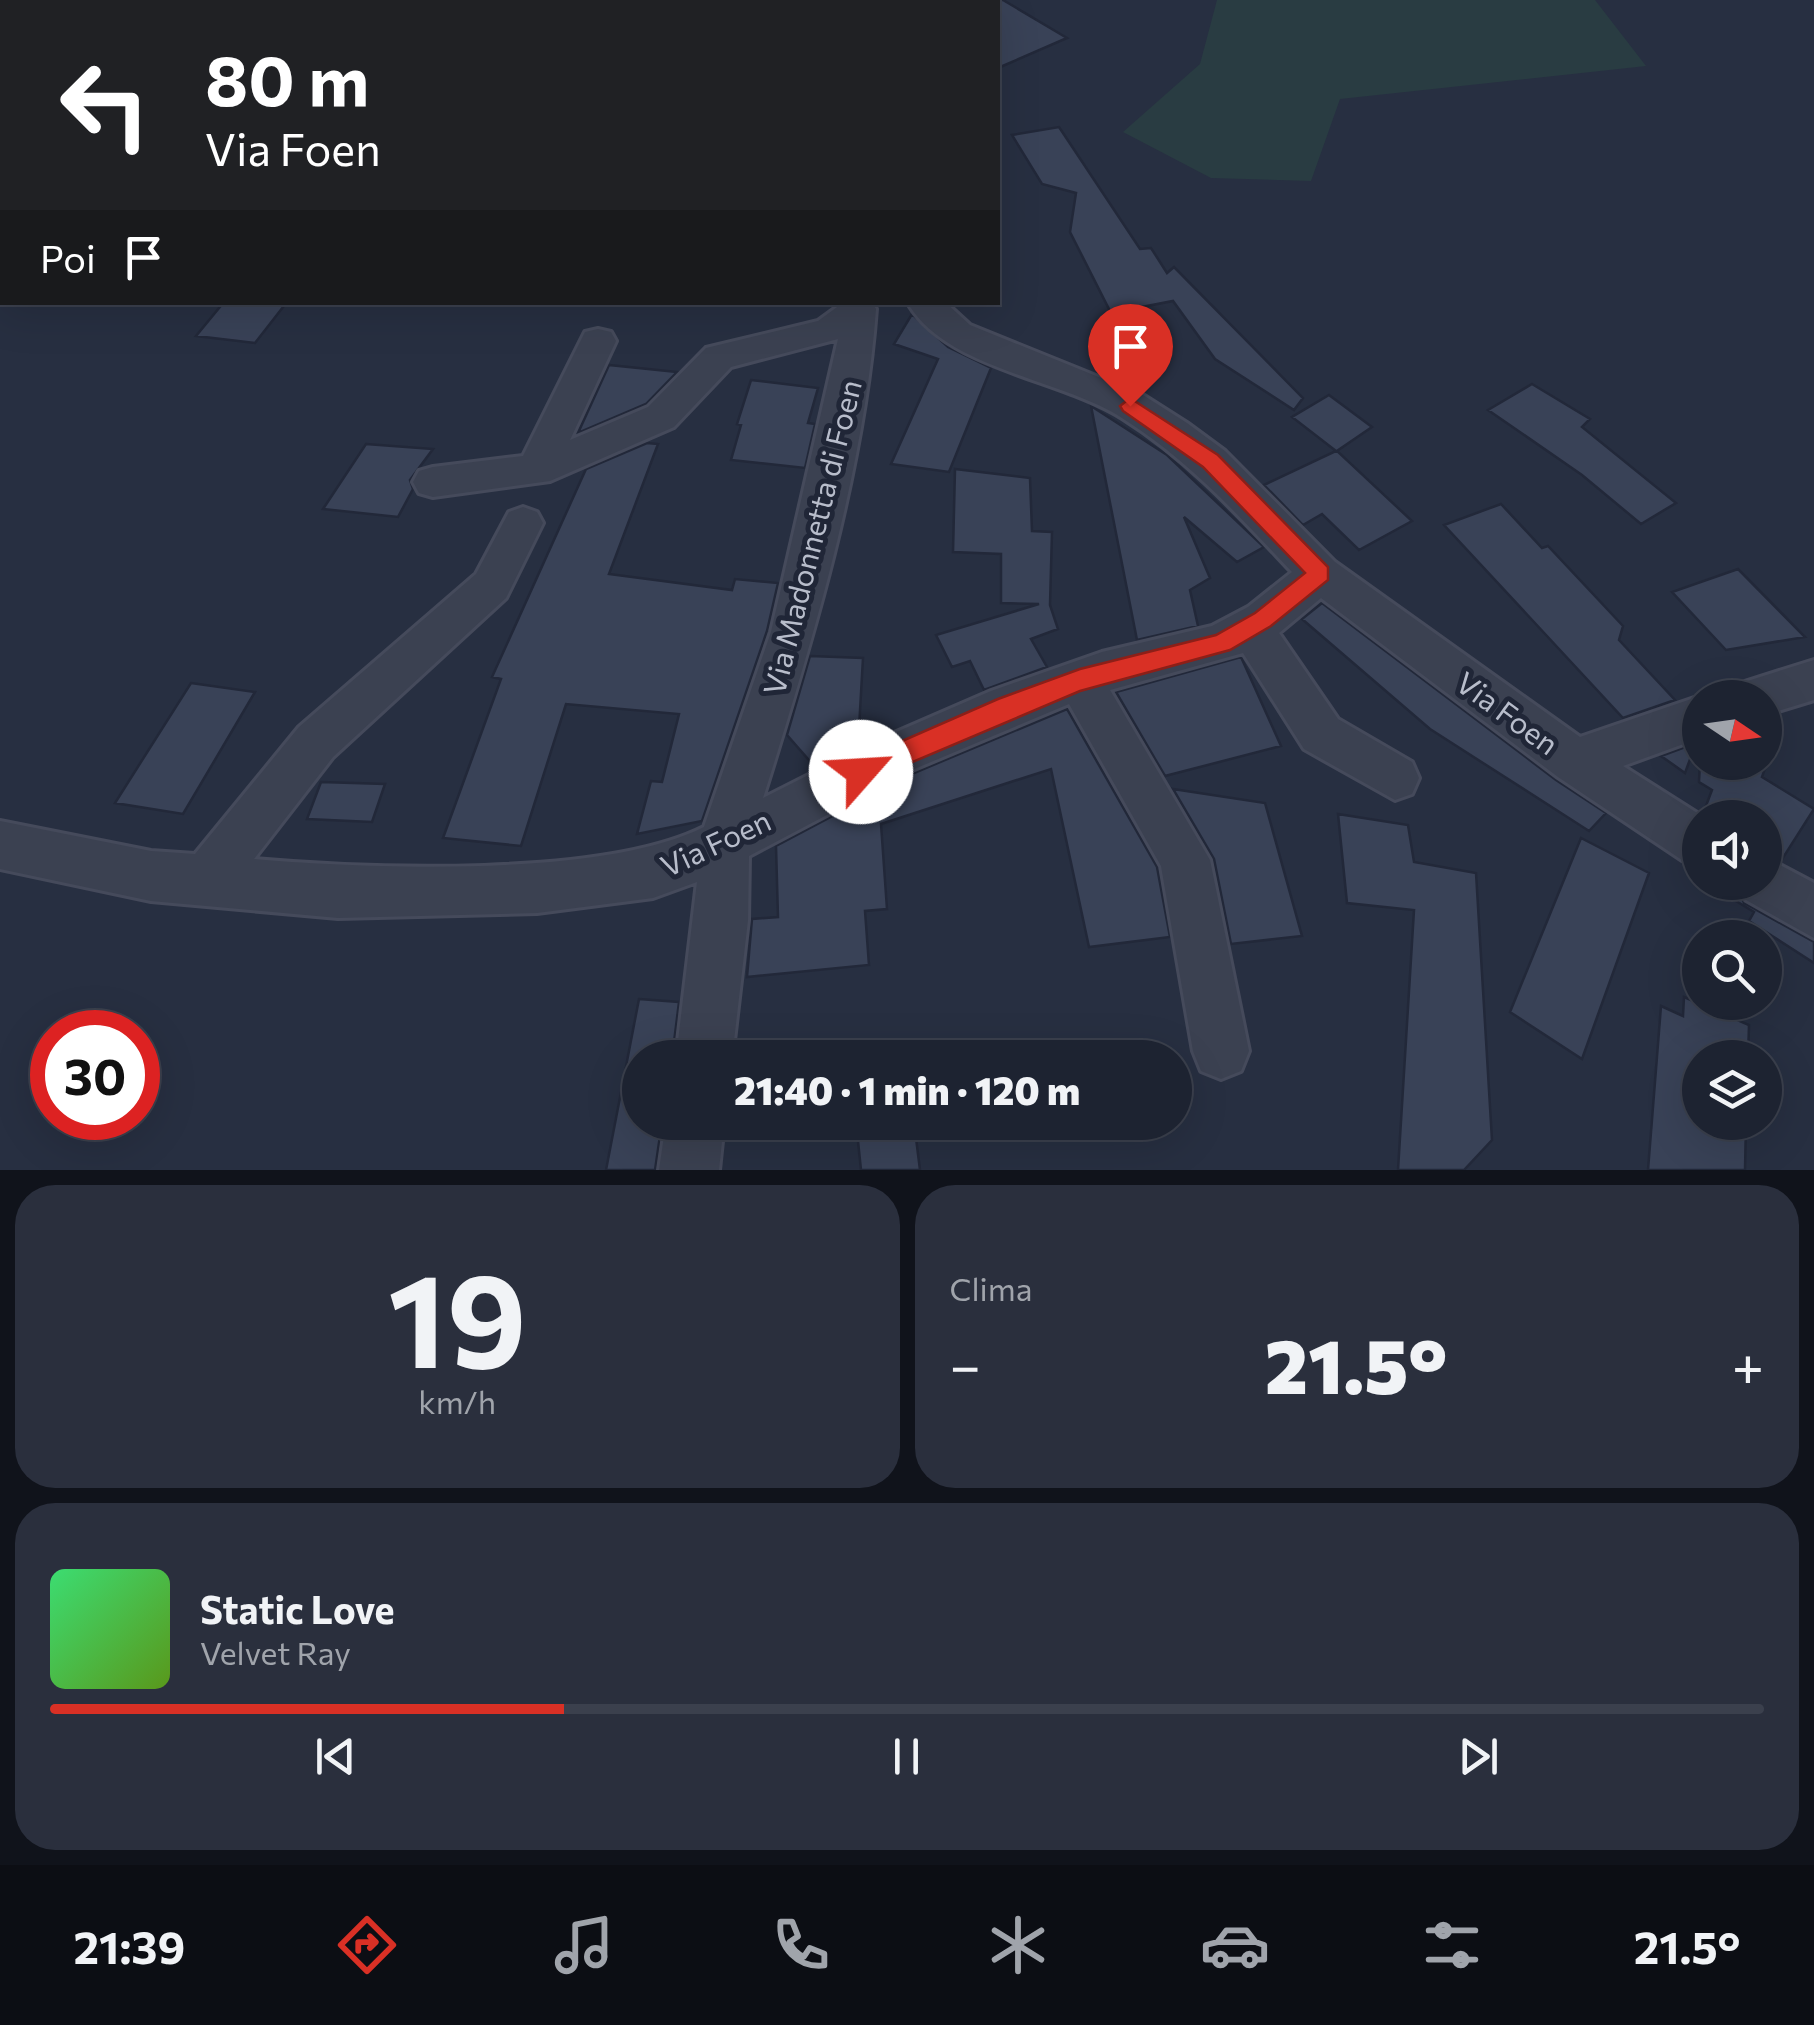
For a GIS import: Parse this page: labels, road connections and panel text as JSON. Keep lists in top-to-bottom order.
{
  "streets": {
    "street": ["Via Madonnetta di Foen", "Via Foen"]
  },
  "crossings": [
    ["Via Madonnetta di Foen", "Via Foen"]
  ],
  "north": "right",
  "page": {
    "turn": ["80 m", "Via Foen"],
    "then": "Poi",
    "limit": "30",
    "trip": "21:40 · 1 min · 120 m",
    "tile": [
      ["19", "km/h"],
      "Clima"
    ],
    "heat": ["−", "21.5°", "+"],
    "song": ["Static Love", "Velvet Ray"],
    "tabs": ["21:39", "21.5°"]
  }
}
